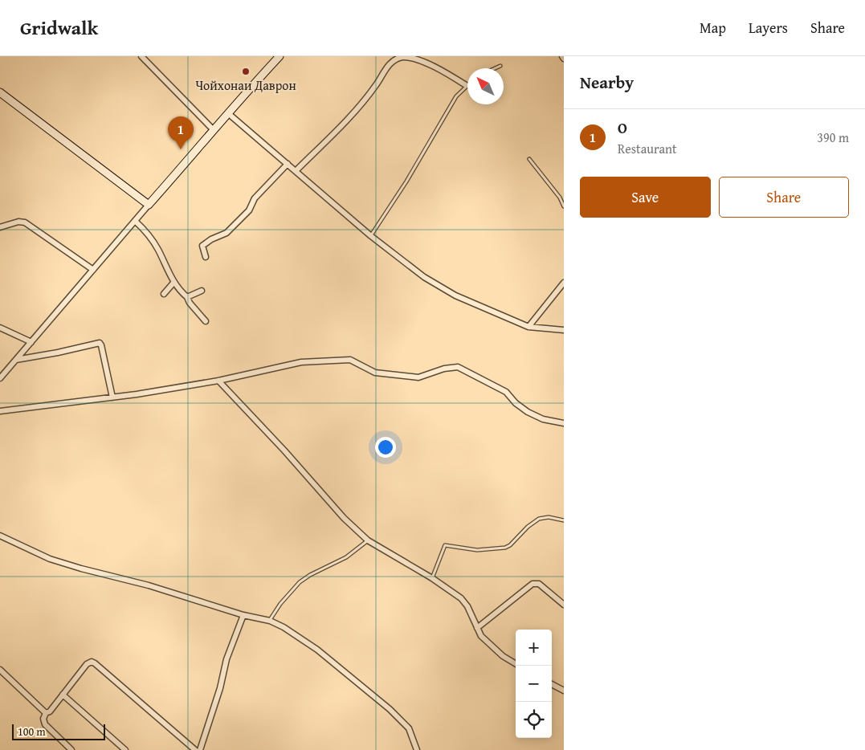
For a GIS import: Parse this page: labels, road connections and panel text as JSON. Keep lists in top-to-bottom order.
{
  "places": ["Чойхонаи Даврон"],
  "scale_bar": "100 m",
  "north": "top left",
  "page": {
    "header": "Gridwalk",
    "nav": ["Map", "Layers", "Share"],
    "heading": "Nearby",
    "list": [
      {
        "mark": "1",
        "name": "O",
        "note": "Restaurant",
        "value": "390 m"
      }
    ],
    "pins": "1",
    "buttons": ["Save", "Share"],
    "map_buttons": ["+", "−"],
    "scale": "100 m"
  }
}
